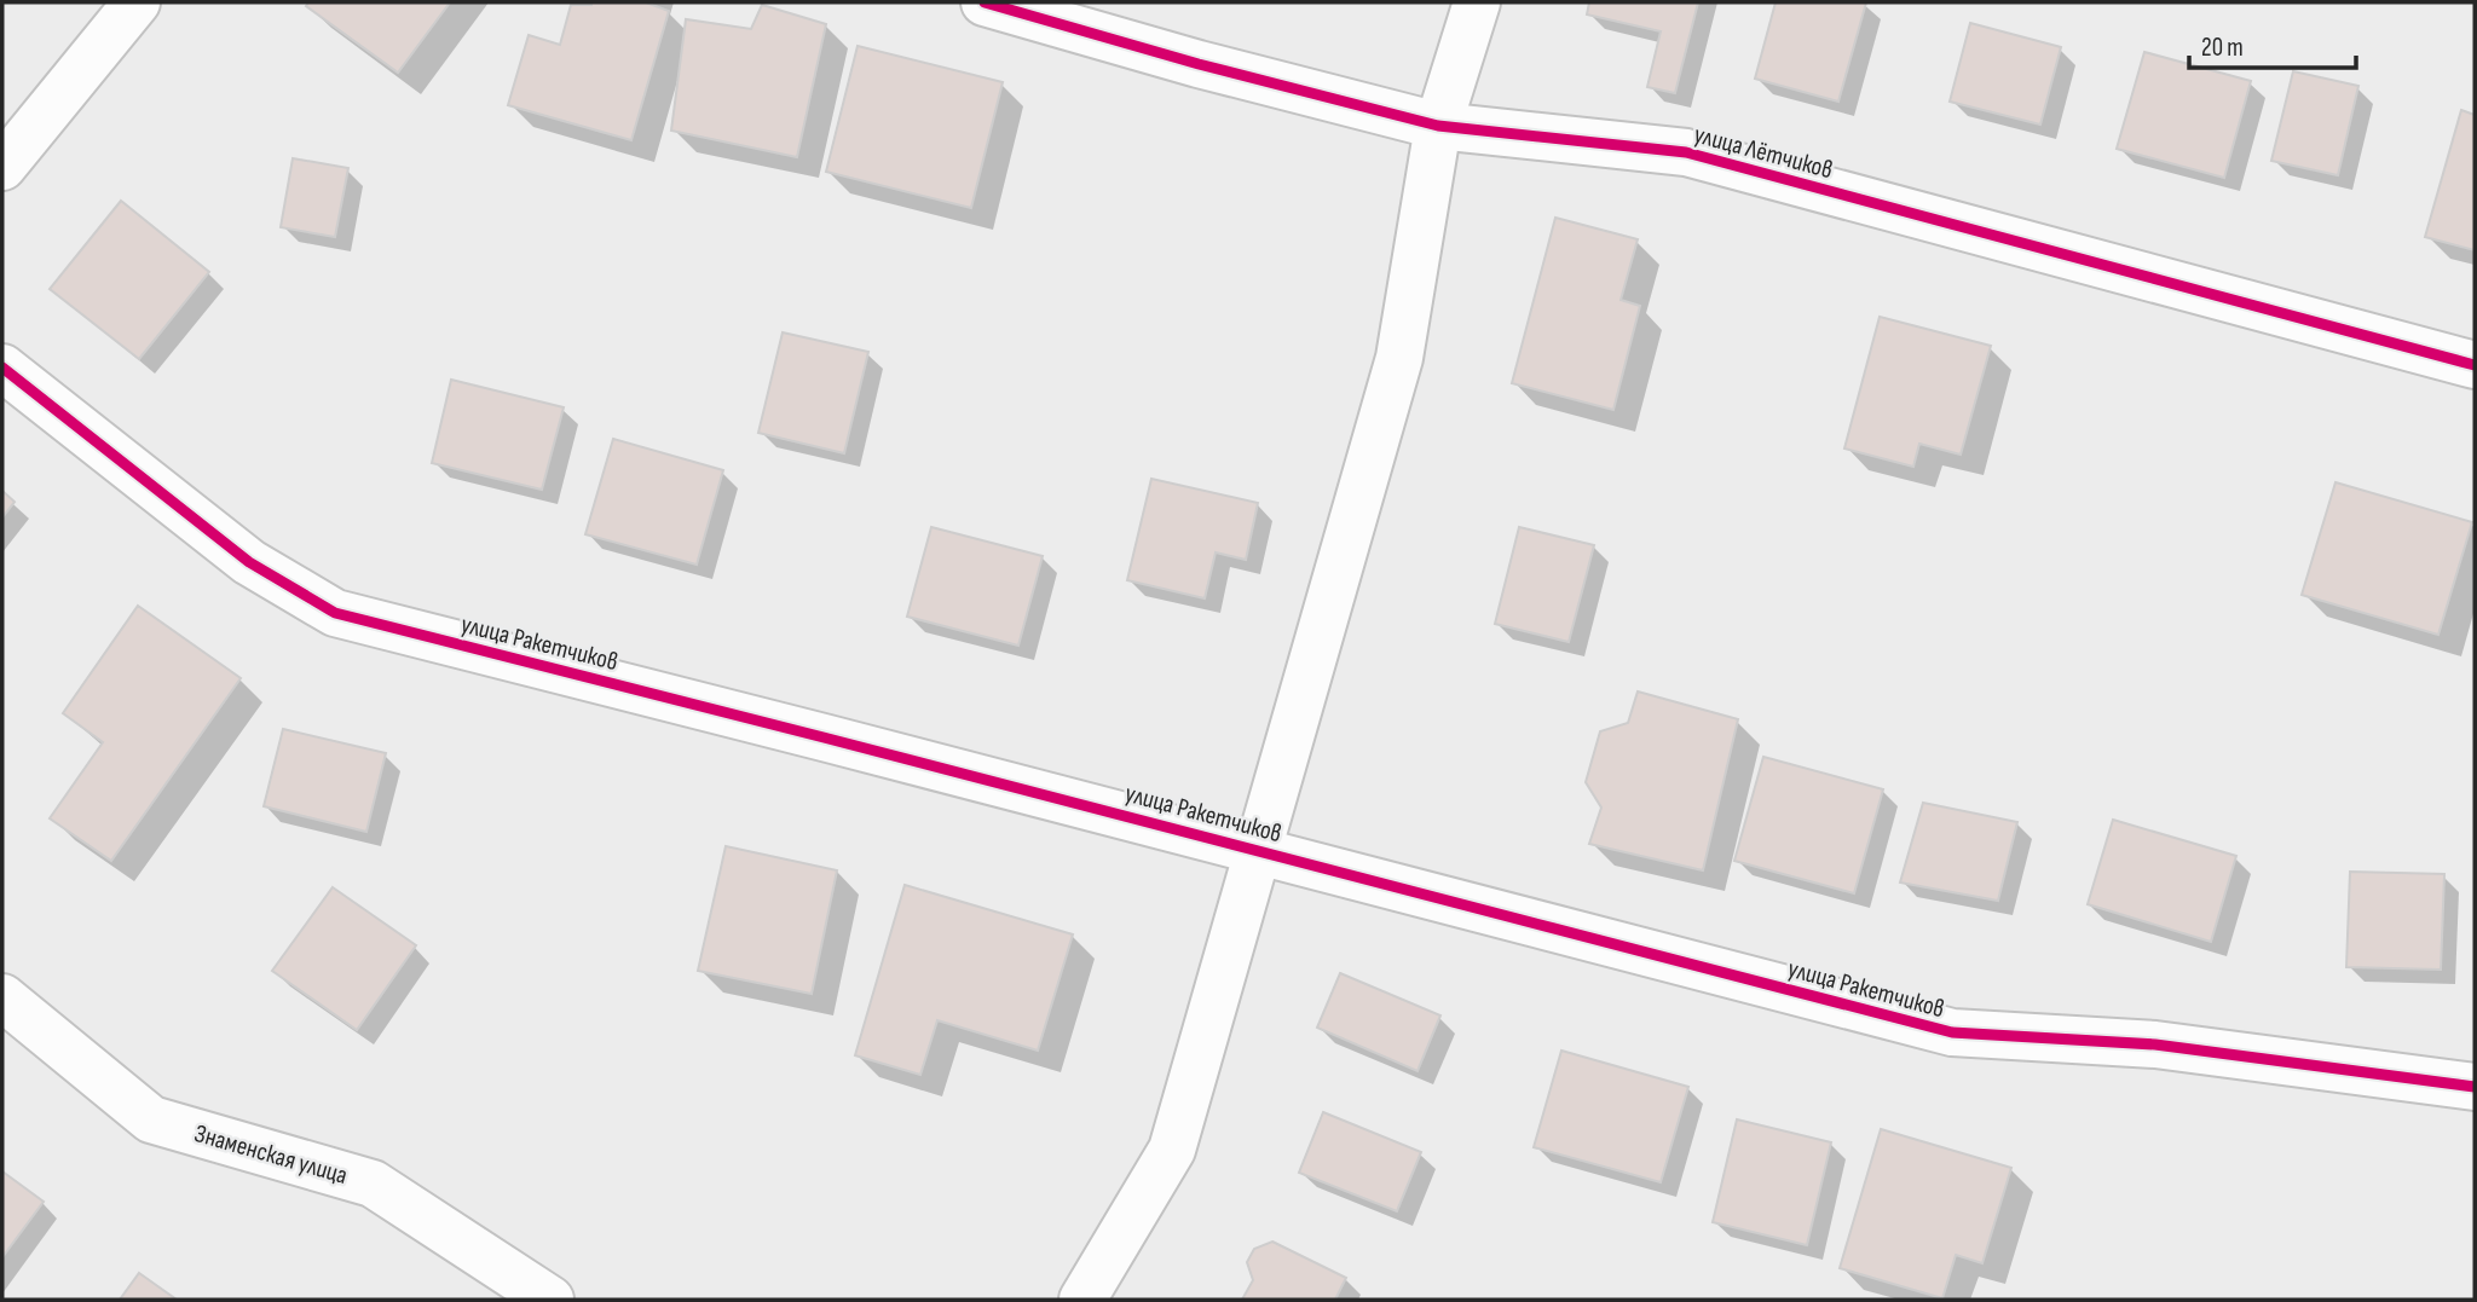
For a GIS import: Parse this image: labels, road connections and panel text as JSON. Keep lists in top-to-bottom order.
{
  "streets": {
    "street": ["улица Лётчиков", "улица Ракетчиков", "Знаменская улица"]
  },
  "scale_bar": "20 m"
}
